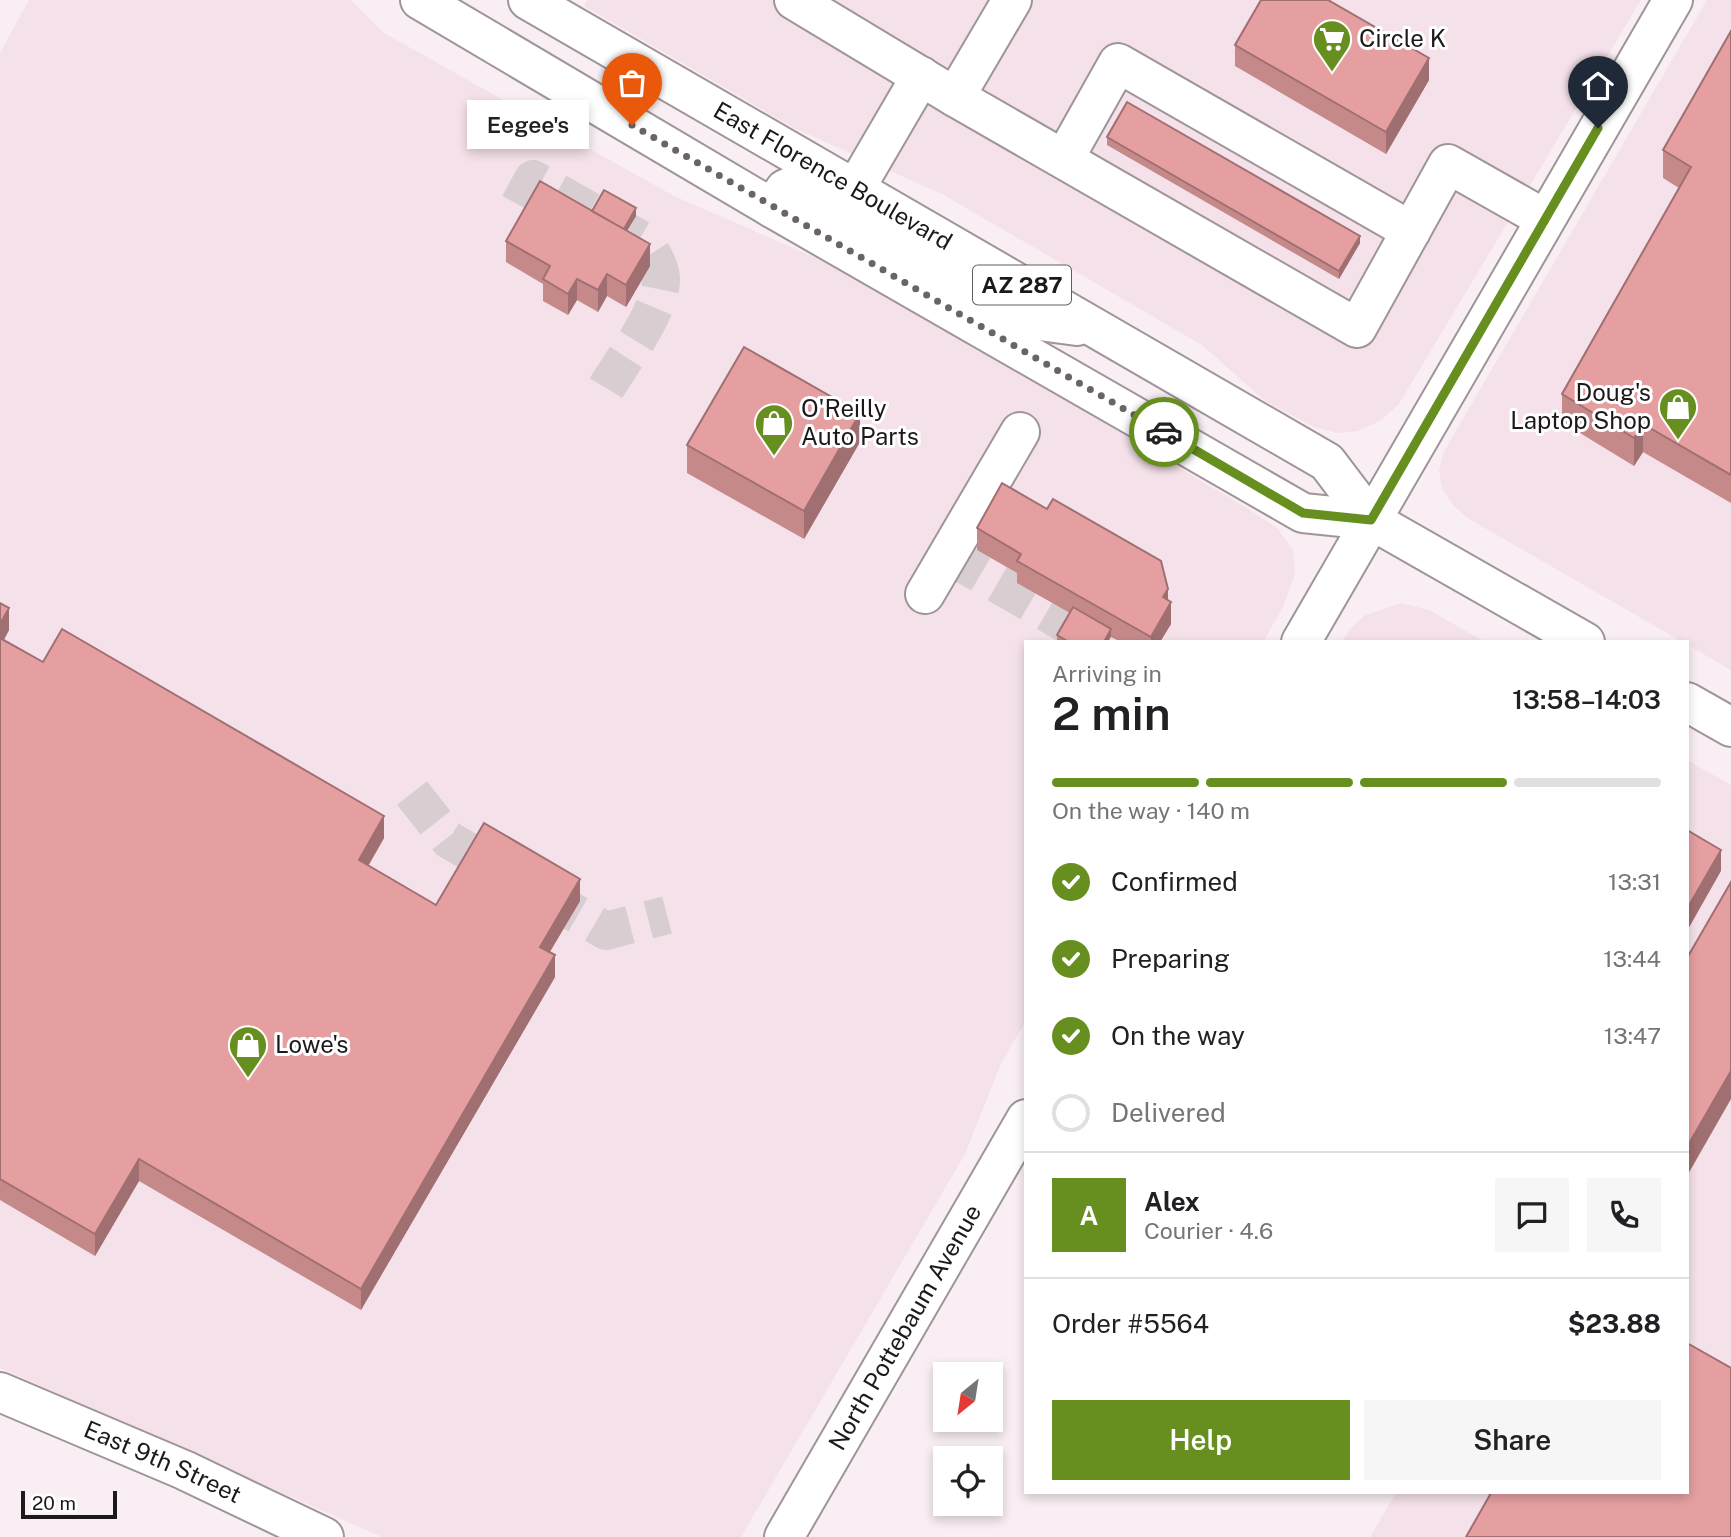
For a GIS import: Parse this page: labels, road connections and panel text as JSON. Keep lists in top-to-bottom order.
{
  "streets": {
    "main road": [
      "East Florence Boulevard",
      "AZ 287",
      "North Pottebaum Avenue",
      "East 9th Street"
    ]
  },
  "places": {
    "supermarket": ["Circle K"],
    "other": ["Eegee's"],
    "shop": ["Doug's Laptop Shop", "O'Reilly Auto Parts", "Lowe's"]
  },
  "scale_bar": "20 m",
  "north": "bottom left",
  "page": {
    "bubble": "Eegee's",
    "heading": ["2 min", "Arriving in", "13:58–14:03"],
    "panel": [
      "Alex",
      "Courier · 4.6",
      "Order #5564",
      "$23.88"
    ],
    "bar": "On the way · 140 m",
    "list": [
      ["Confirmed", "13:31"],
      ["Preparing", "13:44"],
      ["On the way", "13:47"],
      "Delivered"
    ],
    "round": "A",
    "buttons": ["Help", "Share"],
    "scale": "20 m"
  }
}
